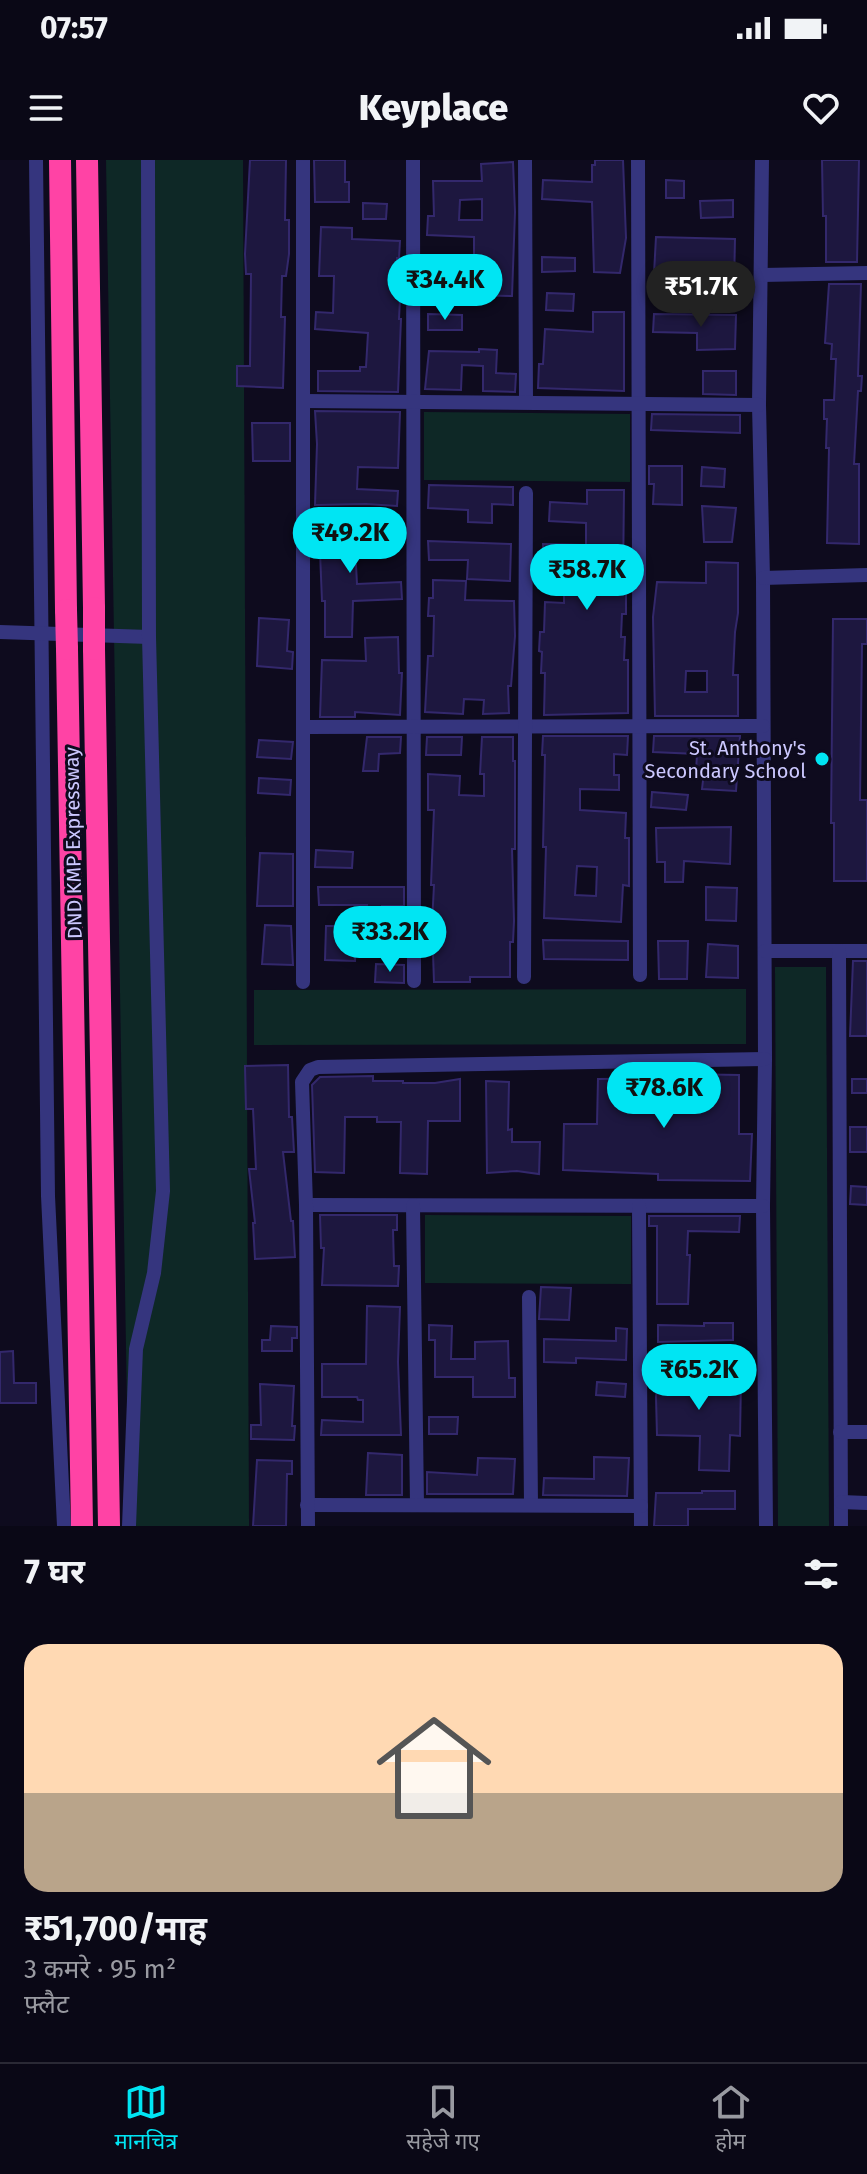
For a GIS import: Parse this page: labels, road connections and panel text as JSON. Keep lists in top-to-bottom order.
{
  "streets": {
    "highway": ["DND KMP Expressway"]
  },
  "places": ["St. Anthony's Secondary School"],
  "page": {
    "status": "07:57",
    "header": "Keyplace",
    "price": [
      "₹34.4K",
      "₹51.7K",
      "₹49.2K",
      "₹58.7K",
      "₹33.2K",
      "₹78.6K",
      "₹65.2K"
    ],
    "heading": "7 घर",
    "list": [
      {
        "name": "₹51,700/माह",
        "note": "3 कमरे · 95 m² · फ़्लैट"
      }
    ],
    "tabs": ["मानचित्र", "सहेजे गए", "होम"]
  }
}
